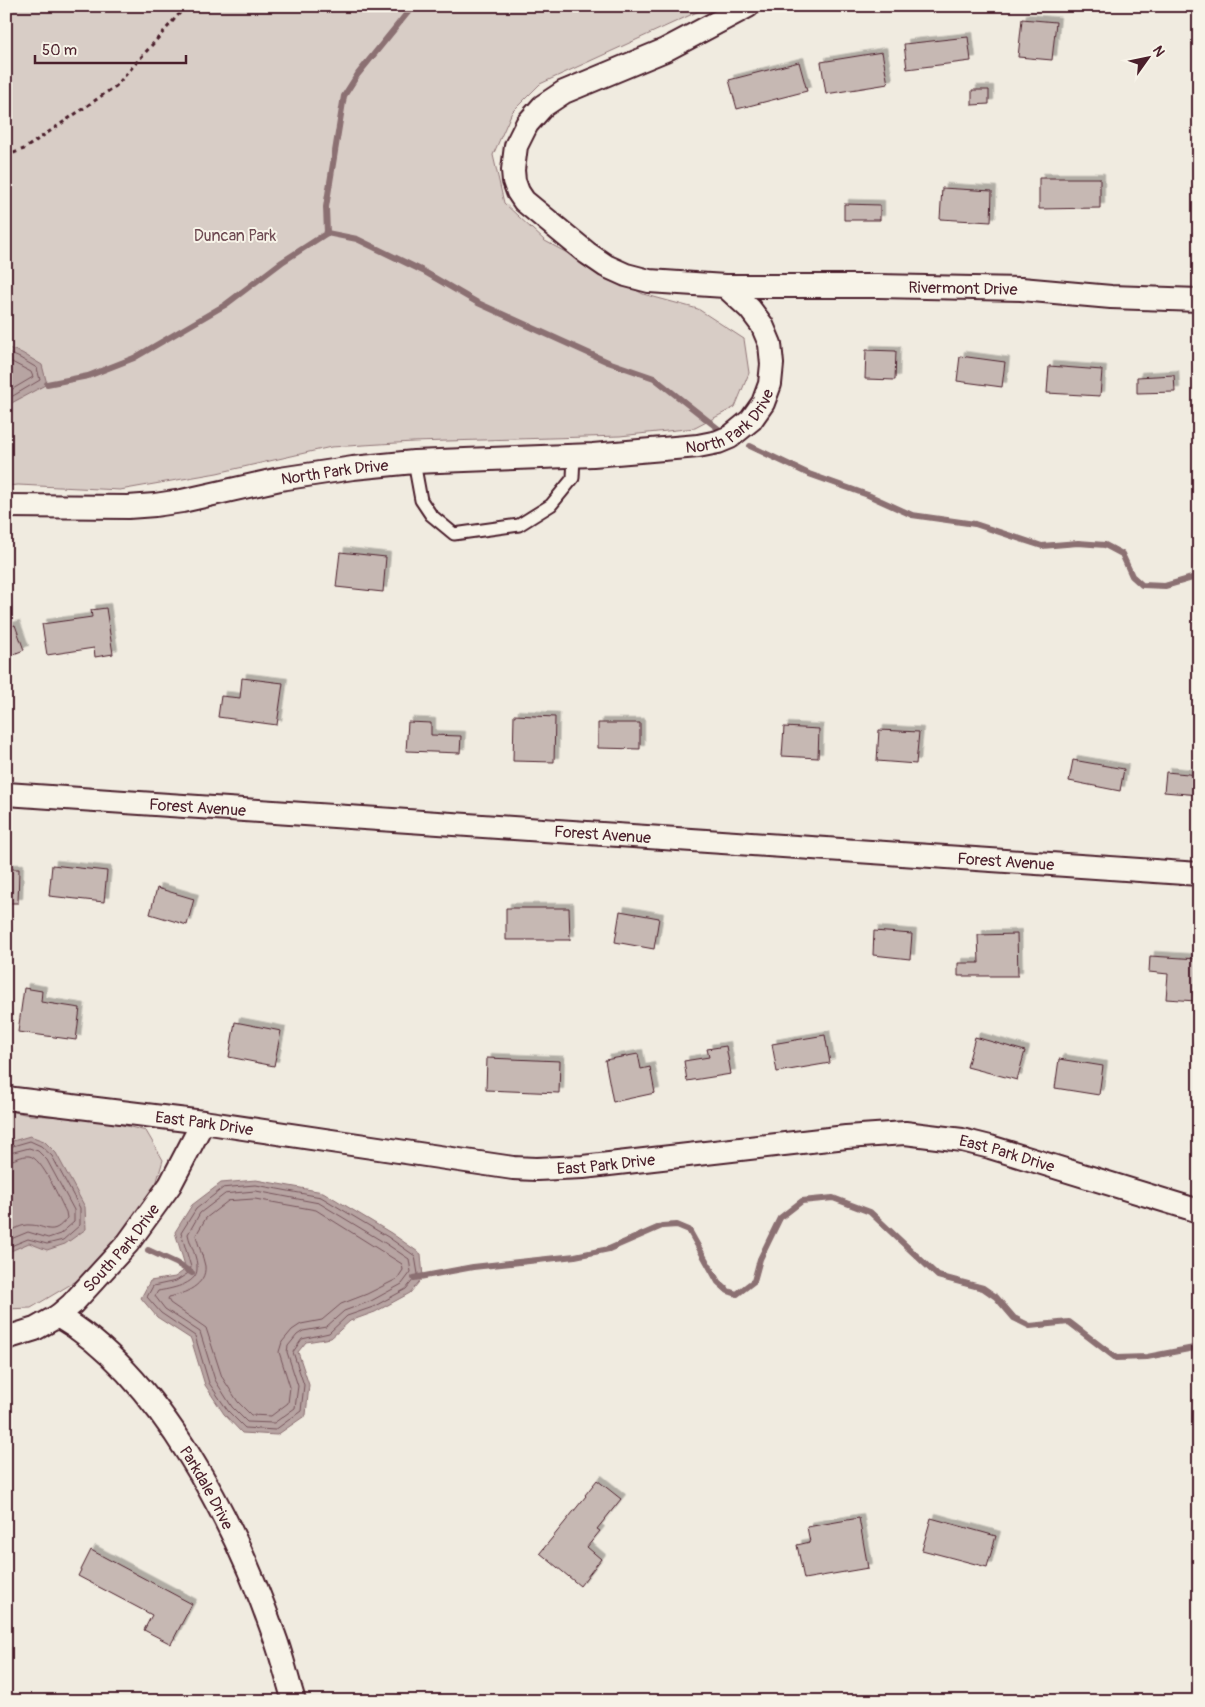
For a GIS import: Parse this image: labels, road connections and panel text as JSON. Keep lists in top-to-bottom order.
{
  "streets": {
    "street": [
      "Rivermont Drive",
      "North Park Drive",
      "Forest Avenue",
      "East Park Drive",
      "South Park Drive",
      "Parkdale Drive"
    ]
  },
  "crossings": [
    ["Rivermont Drive", "North Park Drive"],
    ["East Park Drive", "South Park Drive"],
    ["South Park Drive", "Parkdale Drive"]
  ],
  "parks": ["Duncan Park"],
  "scale_bar": "50 m",
  "north": "top right"
}
